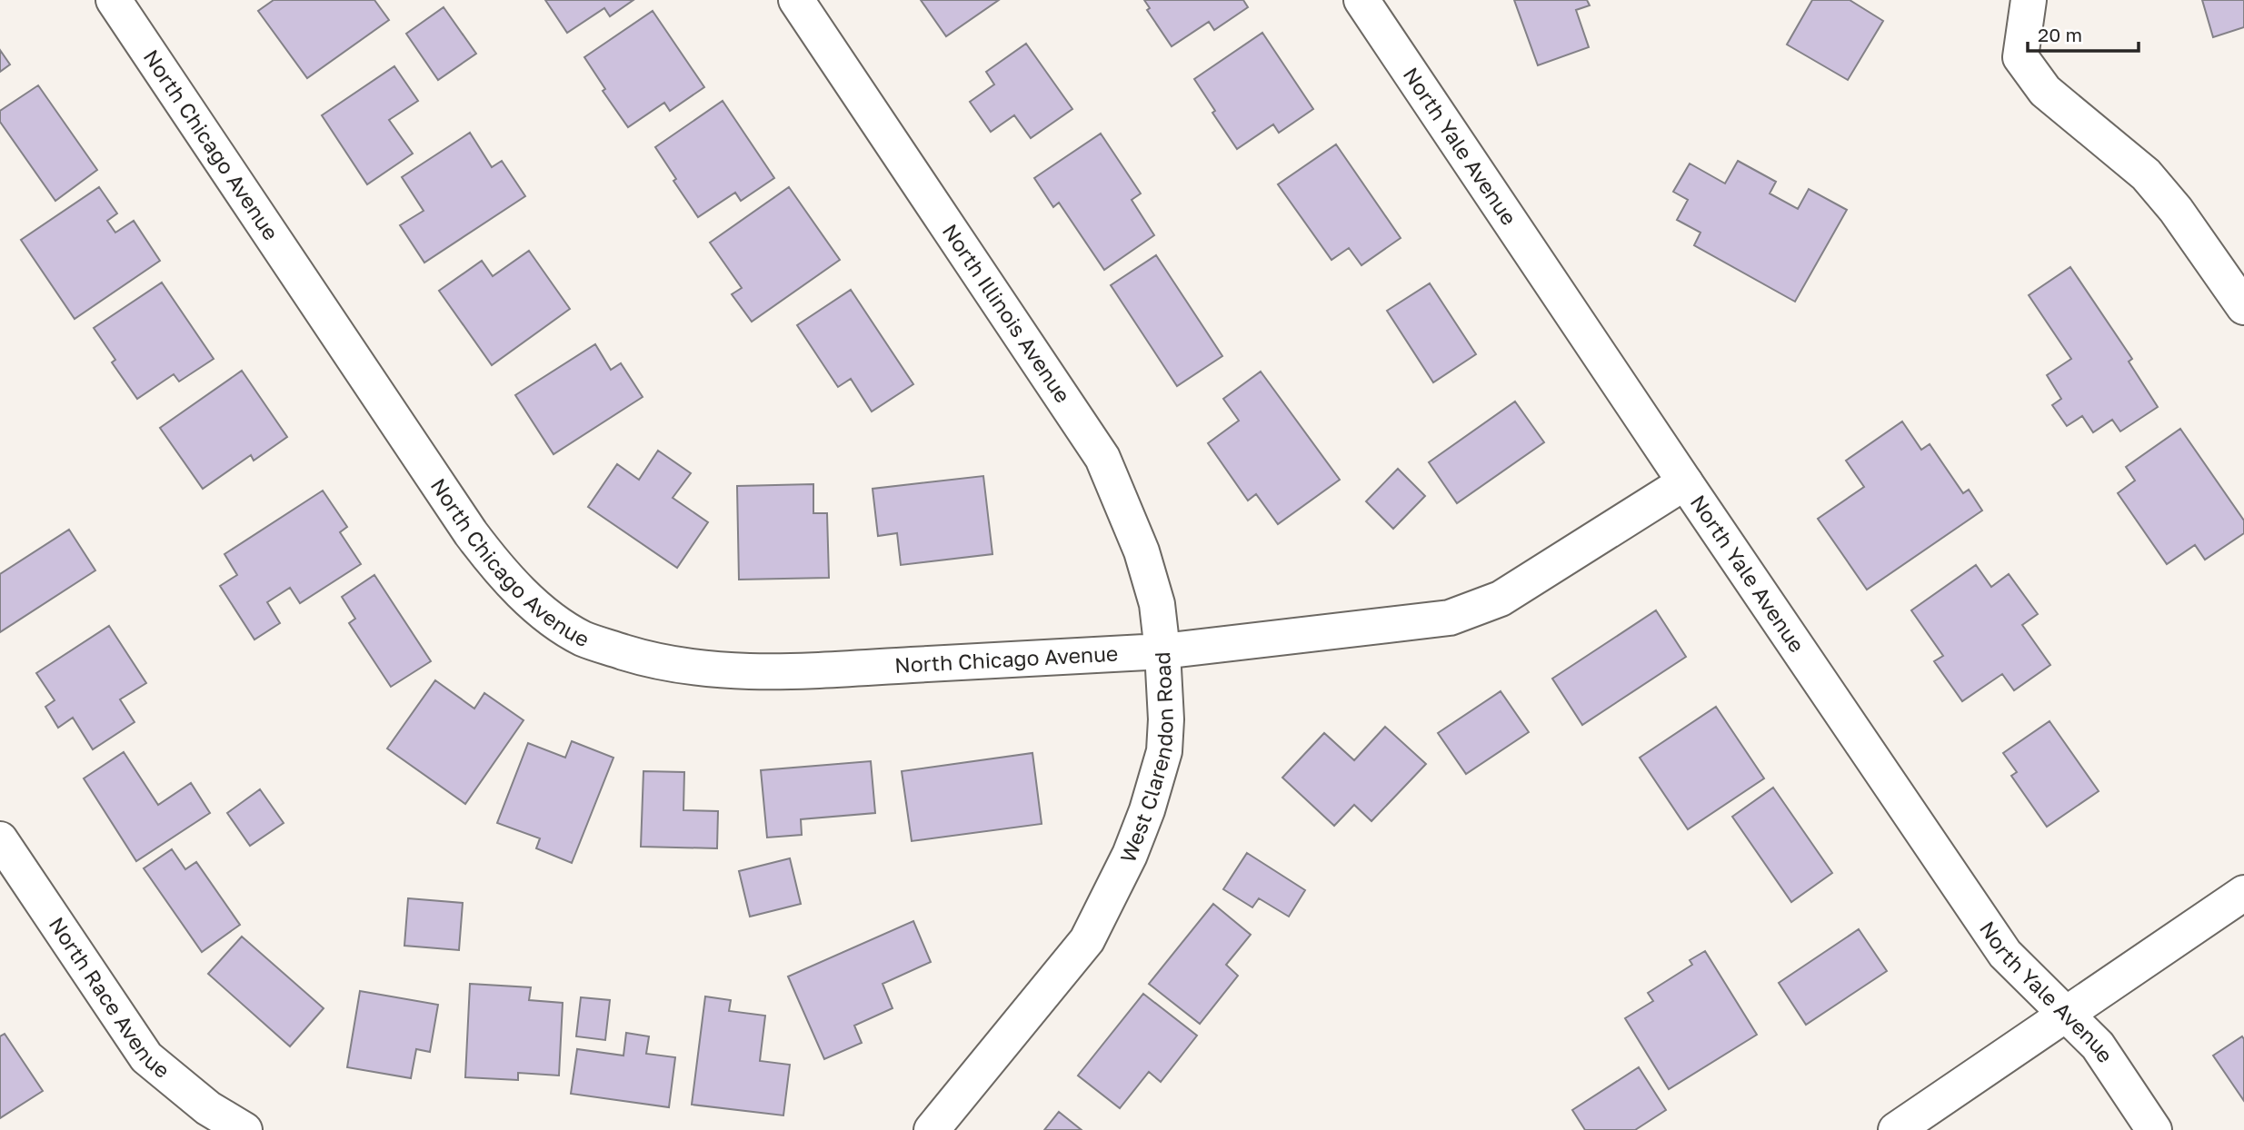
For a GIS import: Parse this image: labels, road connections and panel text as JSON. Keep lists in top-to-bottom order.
{
  "streets": {
    "street": [
      "North Chicago Avenue",
      "North Yale Avenue",
      "North Illinois Avenue",
      "West Clarendon Road",
      "North Race Avenue"
    ]
  },
  "crossings": [
    ["North Chicago Avenue", "North Illinois Avenue"],
    ["North Chicago Avenue", "West Clarendon Road"],
    ["North Yale Avenue", "West Clarendon Road"],
    ["North Illinois Avenue", "West Clarendon Road"]
  ],
  "scale_bar": "20 m"
}
